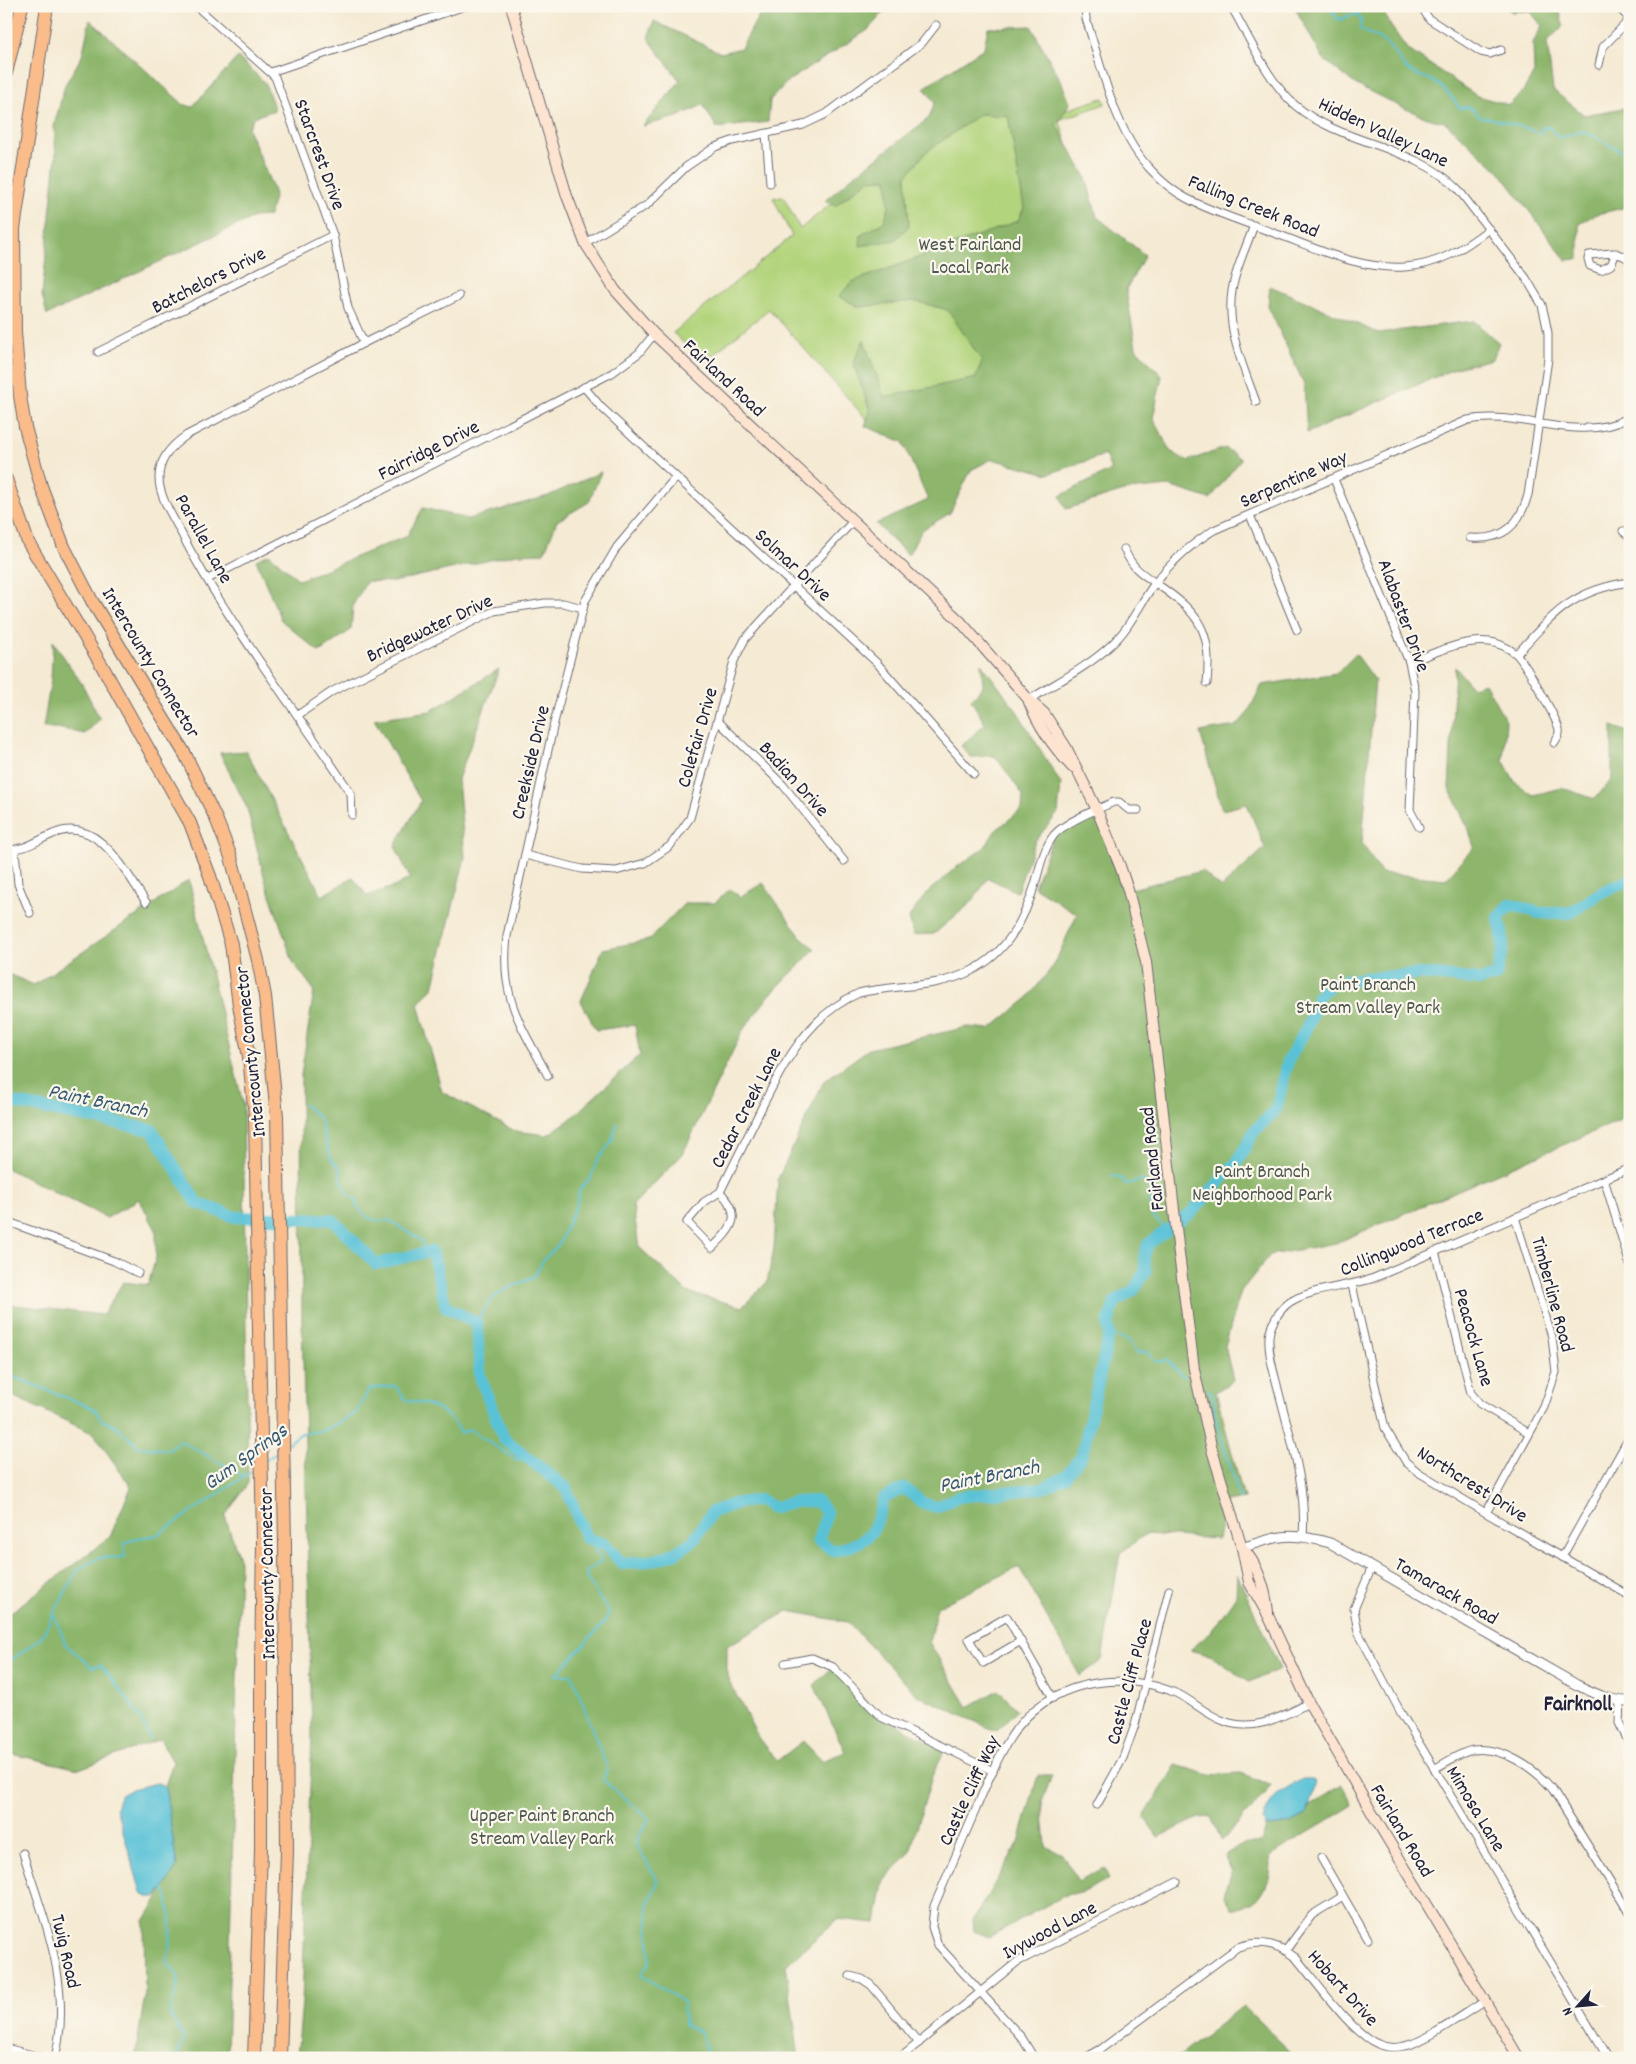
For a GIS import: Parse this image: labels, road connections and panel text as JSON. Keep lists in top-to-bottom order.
{
  "streets": {
    "highway": ["Intercounty Connector"],
    "main road": ["Fairland Road"],
    "street": [
      "Hidden Valley Lane",
      "Starcrest Drive",
      "Falling Creek Road",
      "Batchelors Drive",
      "Fairridge Drive",
      "Serpentine Way",
      "Parallel Lane",
      "Solmar Drive",
      "Alabaster Drive",
      "Bridgewater Drive",
      "Colefair Drive",
      "Creekside Drive",
      "Badian Drive",
      "Cedar Creek Lane",
      "Collingwood Terrace",
      "Timberline Road",
      "Peacock Lane",
      "Northcrest Drive",
      "Tamarack Road",
      "Castle Cliff Place",
      "Castle Cliff Way",
      "Mimosa Lane",
      "Ivywood Lane",
      "Twig Road",
      "Hobart Drive"
    ]
  },
  "crossings": [
    ["Hidden Valley Lane", "Falling Creek Road"],
    ["Hidden Valley Lane", "Serpentine Way"],
    ["Starcrest Drive", "Batchelors Drive"],
    ["Starcrest Drive", "Parallel Lane"],
    ["Fairland Road", "Fairridge Drive"],
    ["Fairland Road", "Serpentine Way"],
    ["Fairland Road", "Colefair Drive"],
    ["Fairland Road", "Cedar Creek Lane"],
    ["Fairland Road", "Tamarack Road"],
    ["Fairland Road", "Castle Cliff Way"],
    ["Fairland Road", "Hobart Drive"],
    ["Fairridge Drive", "Parallel Lane"],
    ["Fairridge Drive", "Solmar Drive"],
    ["Serpentine Way", "Alabaster Drive"],
    ["Parallel Lane", "Bridgewater Drive"],
    ["Solmar Drive", "Colefair Drive"],
    ["Solmar Drive", "Creekside Drive"],
    ["Bridgewater Drive", "Creekside Drive"],
    ["Colefair Drive", "Creekside Drive"],
    ["Colefair Drive", "Badian Drive"],
    ["Collingwood Terrace", "Timberline Road"],
    ["Collingwood Terrace", "Peacock Lane"],
    ["Collingwood Terrace", "Northcrest Drive"],
    ["Collingwood Terrace", "Tamarack Road"],
    ["Timberline Road", "Peacock Lane"],
    ["Timberline Road", "Northcrest Drive"],
    ["Tamarack Road", "Mimosa Lane"],
    ["Castle Cliff Place", "Castle Cliff Way"],
    ["Castle Cliff Way", "Ivywood Lane"]
  ],
  "districts": ["Fairknoll"],
  "water": ["Paint Branch", "Gum Springs"],
  "parks": [
    "West Fairland Local Park",
    "Paint Branch Stream Valley Park",
    "Paint Branch Neighborhood Park",
    "Upper Paint Branch Stream Valley Park"
  ],
  "north": "bottom left"
}
